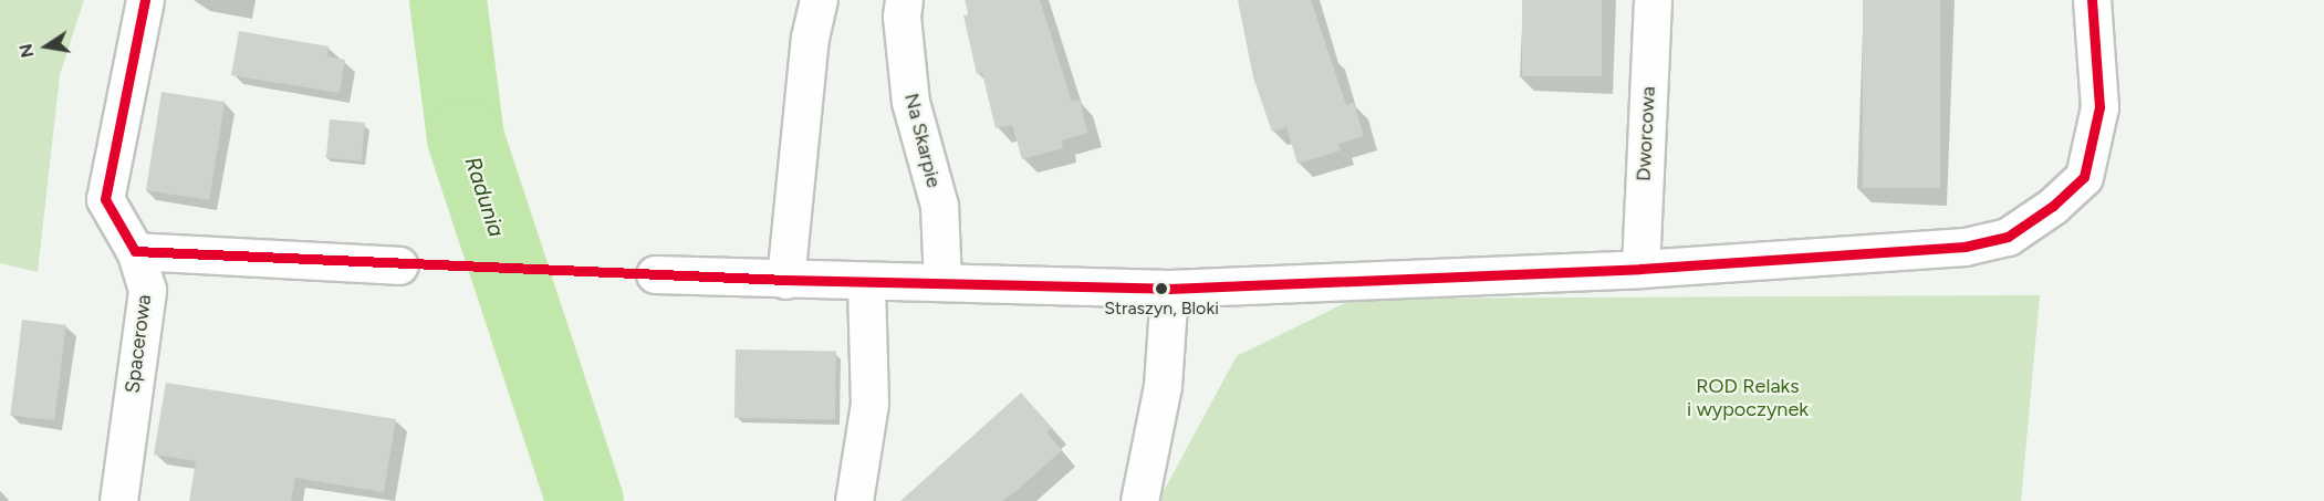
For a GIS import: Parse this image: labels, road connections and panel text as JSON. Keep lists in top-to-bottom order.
{
  "streets": {
    "street": ["Dworcowa", "Na Skarpie", "Spacerowa"]
  },
  "water": ["Radunia"],
  "parks": ["ROD Relaks i wypoczynek"],
  "places": ["Straszyn, Bloki"],
  "north": "left"
}
